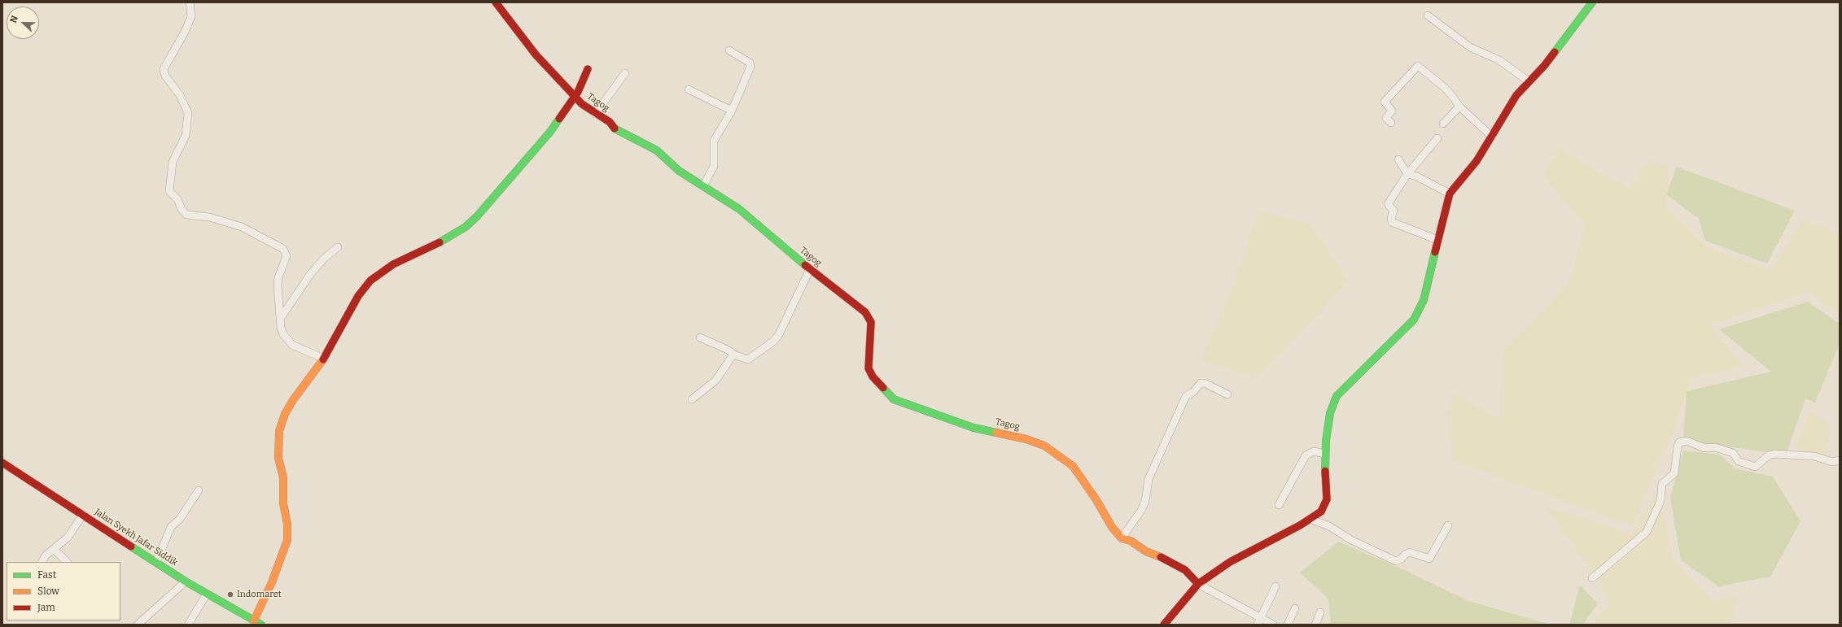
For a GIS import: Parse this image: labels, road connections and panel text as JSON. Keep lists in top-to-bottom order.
{
  "streets": {
    "street": ["Tagog", "Jalan Syekh Jafar Siddik"]
  },
  "places": ["Indomaret"],
  "legend": ["Fast", "Slow", "Jam"],
  "north": "left"
}
